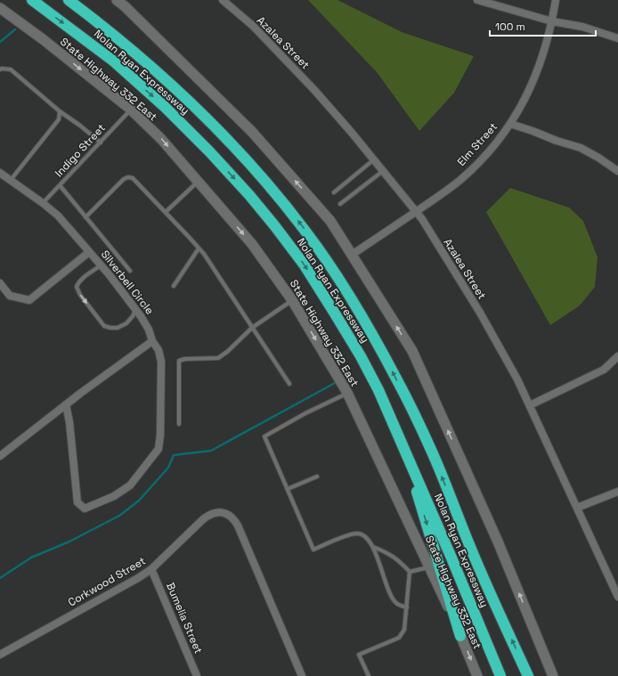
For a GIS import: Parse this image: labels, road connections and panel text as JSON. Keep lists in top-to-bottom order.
{
  "streets": {
    "highway": ["Nolan Ryan Expressway"],
    "main road": ["State Highway 332 East"],
    "street": [
      "Azalea Street",
      "Elm Street",
      "Silverbell Circle",
      "Corkwood Street",
      "Bumelia Street"
    ],
    "lane": ["Indigo Street"]
  },
  "crossings": [
    ["Azalea Street", "Elm Street"],
    ["State Highway 332 East", "Indigo Street"],
    ["Indigo Street", "Silverbell Circle"],
    ["Corkwood Street", "Bumelia Street"]
  ],
  "scale_bar": "100 m"
}
